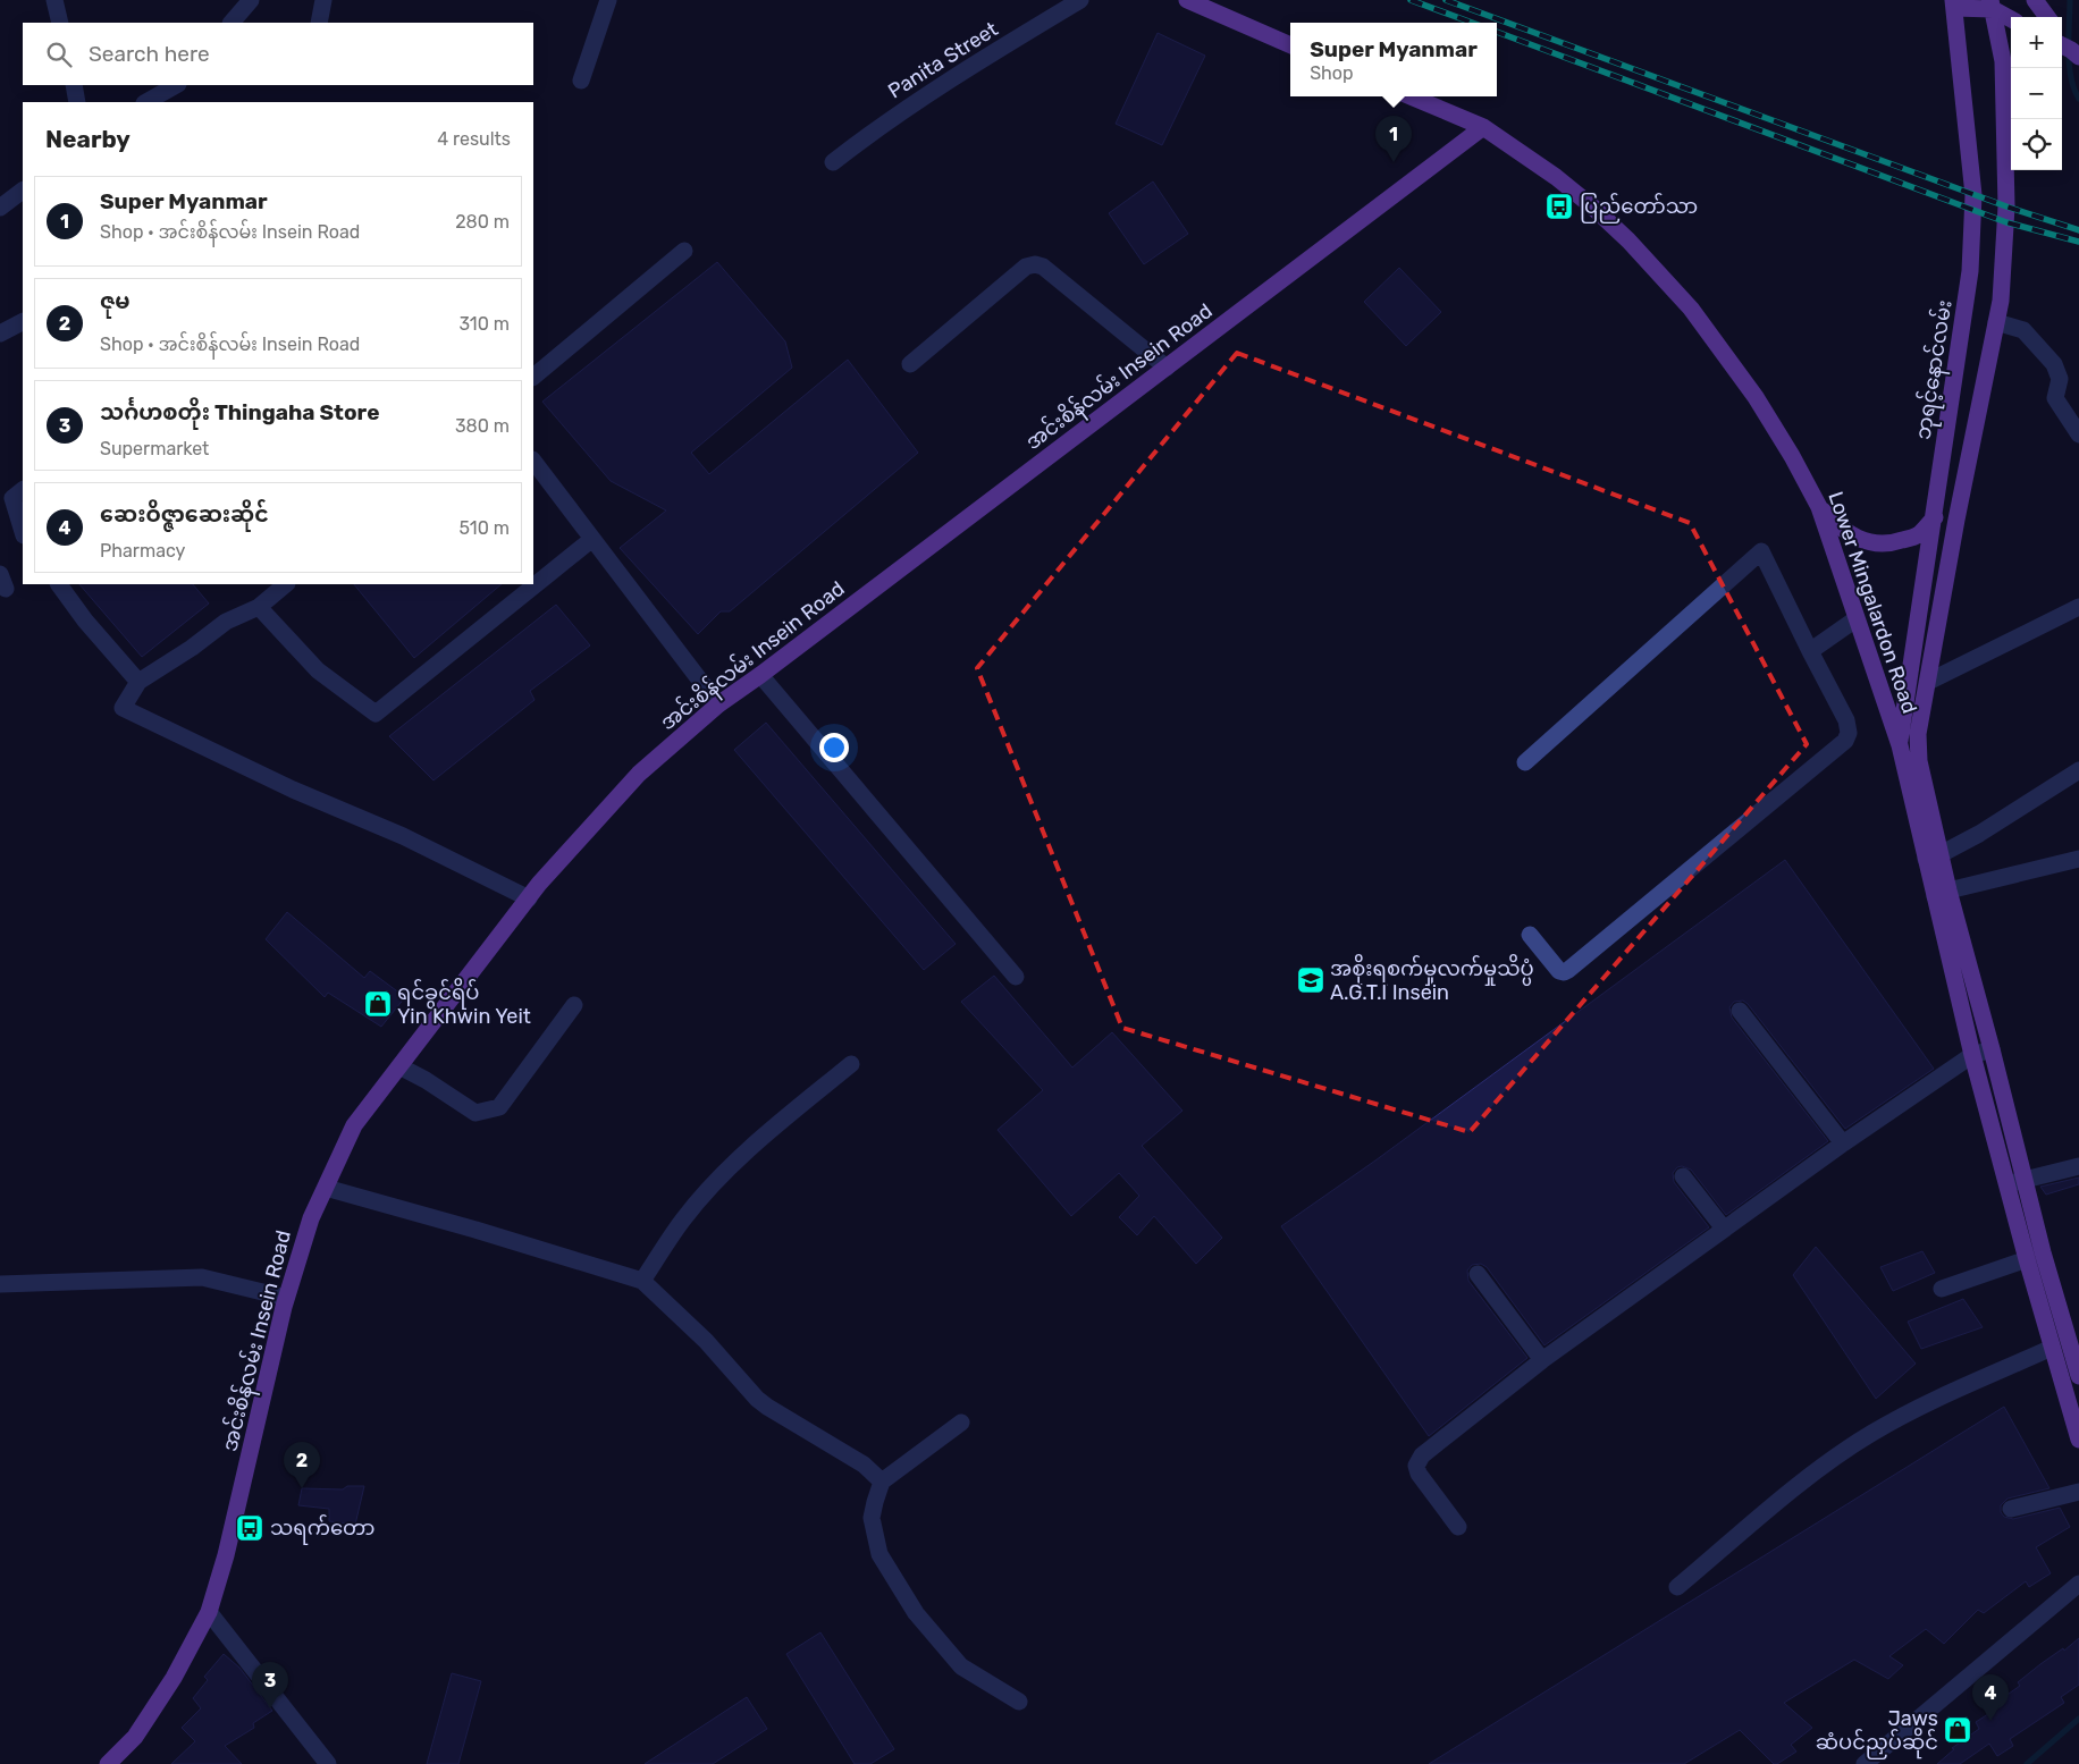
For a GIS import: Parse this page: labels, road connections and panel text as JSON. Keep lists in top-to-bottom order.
{
  "streets": {
    "main road": ["ဘုရင့်နောင်လမ်း", "အင်းစိန်လမ်း Insein Road", "Lower Mingalardon Road"],
    "street": ["Panita Street"]
  },
  "crossings": [
    ["ဘုရင့်နောင်လမ်း", "Lower Mingalardon Road"],
    ["အင်းစိန်လမ်း Insein Road", "Lower Mingalardon Road"]
  ],
  "places": {
    "bus stop": ["ပြည်တော်သာ", "သရက်တော"],
    "school or university": ["အစိုးရစက်မှုလက်မှုသိပ္ပံ A.G.T.I Insein"],
    "shop": ["ရင်ခွင်ရိပ် Yin Khwin Yeit", "Jaws ဆံပင်ညှပ်ဆိုင်"]
  },
  "page": {
    "map_buttons": ["+", "−"],
    "popup": ["Super Myanmar", "Shop"],
    "search": "Search here",
    "heading": ["Nearby", "4 results"],
    "pins": [
      "1",
      "2",
      "3",
      "4"
    ],
    "list": [
      {
        "mark": "1",
        "name": "Super Myanmar",
        "note": "Shop · အင်းစိန်လမ်း Insein Road",
        "value": "280 m"
      },
      {
        "mark": "2",
        "name": "ဇုမ",
        "note": "Shop · အင်းစိန်လမ်း Insein Road",
        "value": "310 m"
      },
      {
        "mark": "3",
        "name": "သင်္ဂဟစတိုး Thingaha Store",
        "note": "Supermarket",
        "value": "380 m"
      },
      {
        "mark": "4",
        "name": "ဆေးဝိဇ္ဇာဆေးဆိုင်",
        "note": "Pharmacy",
        "value": "510 m"
      }
    ]
  }
}
